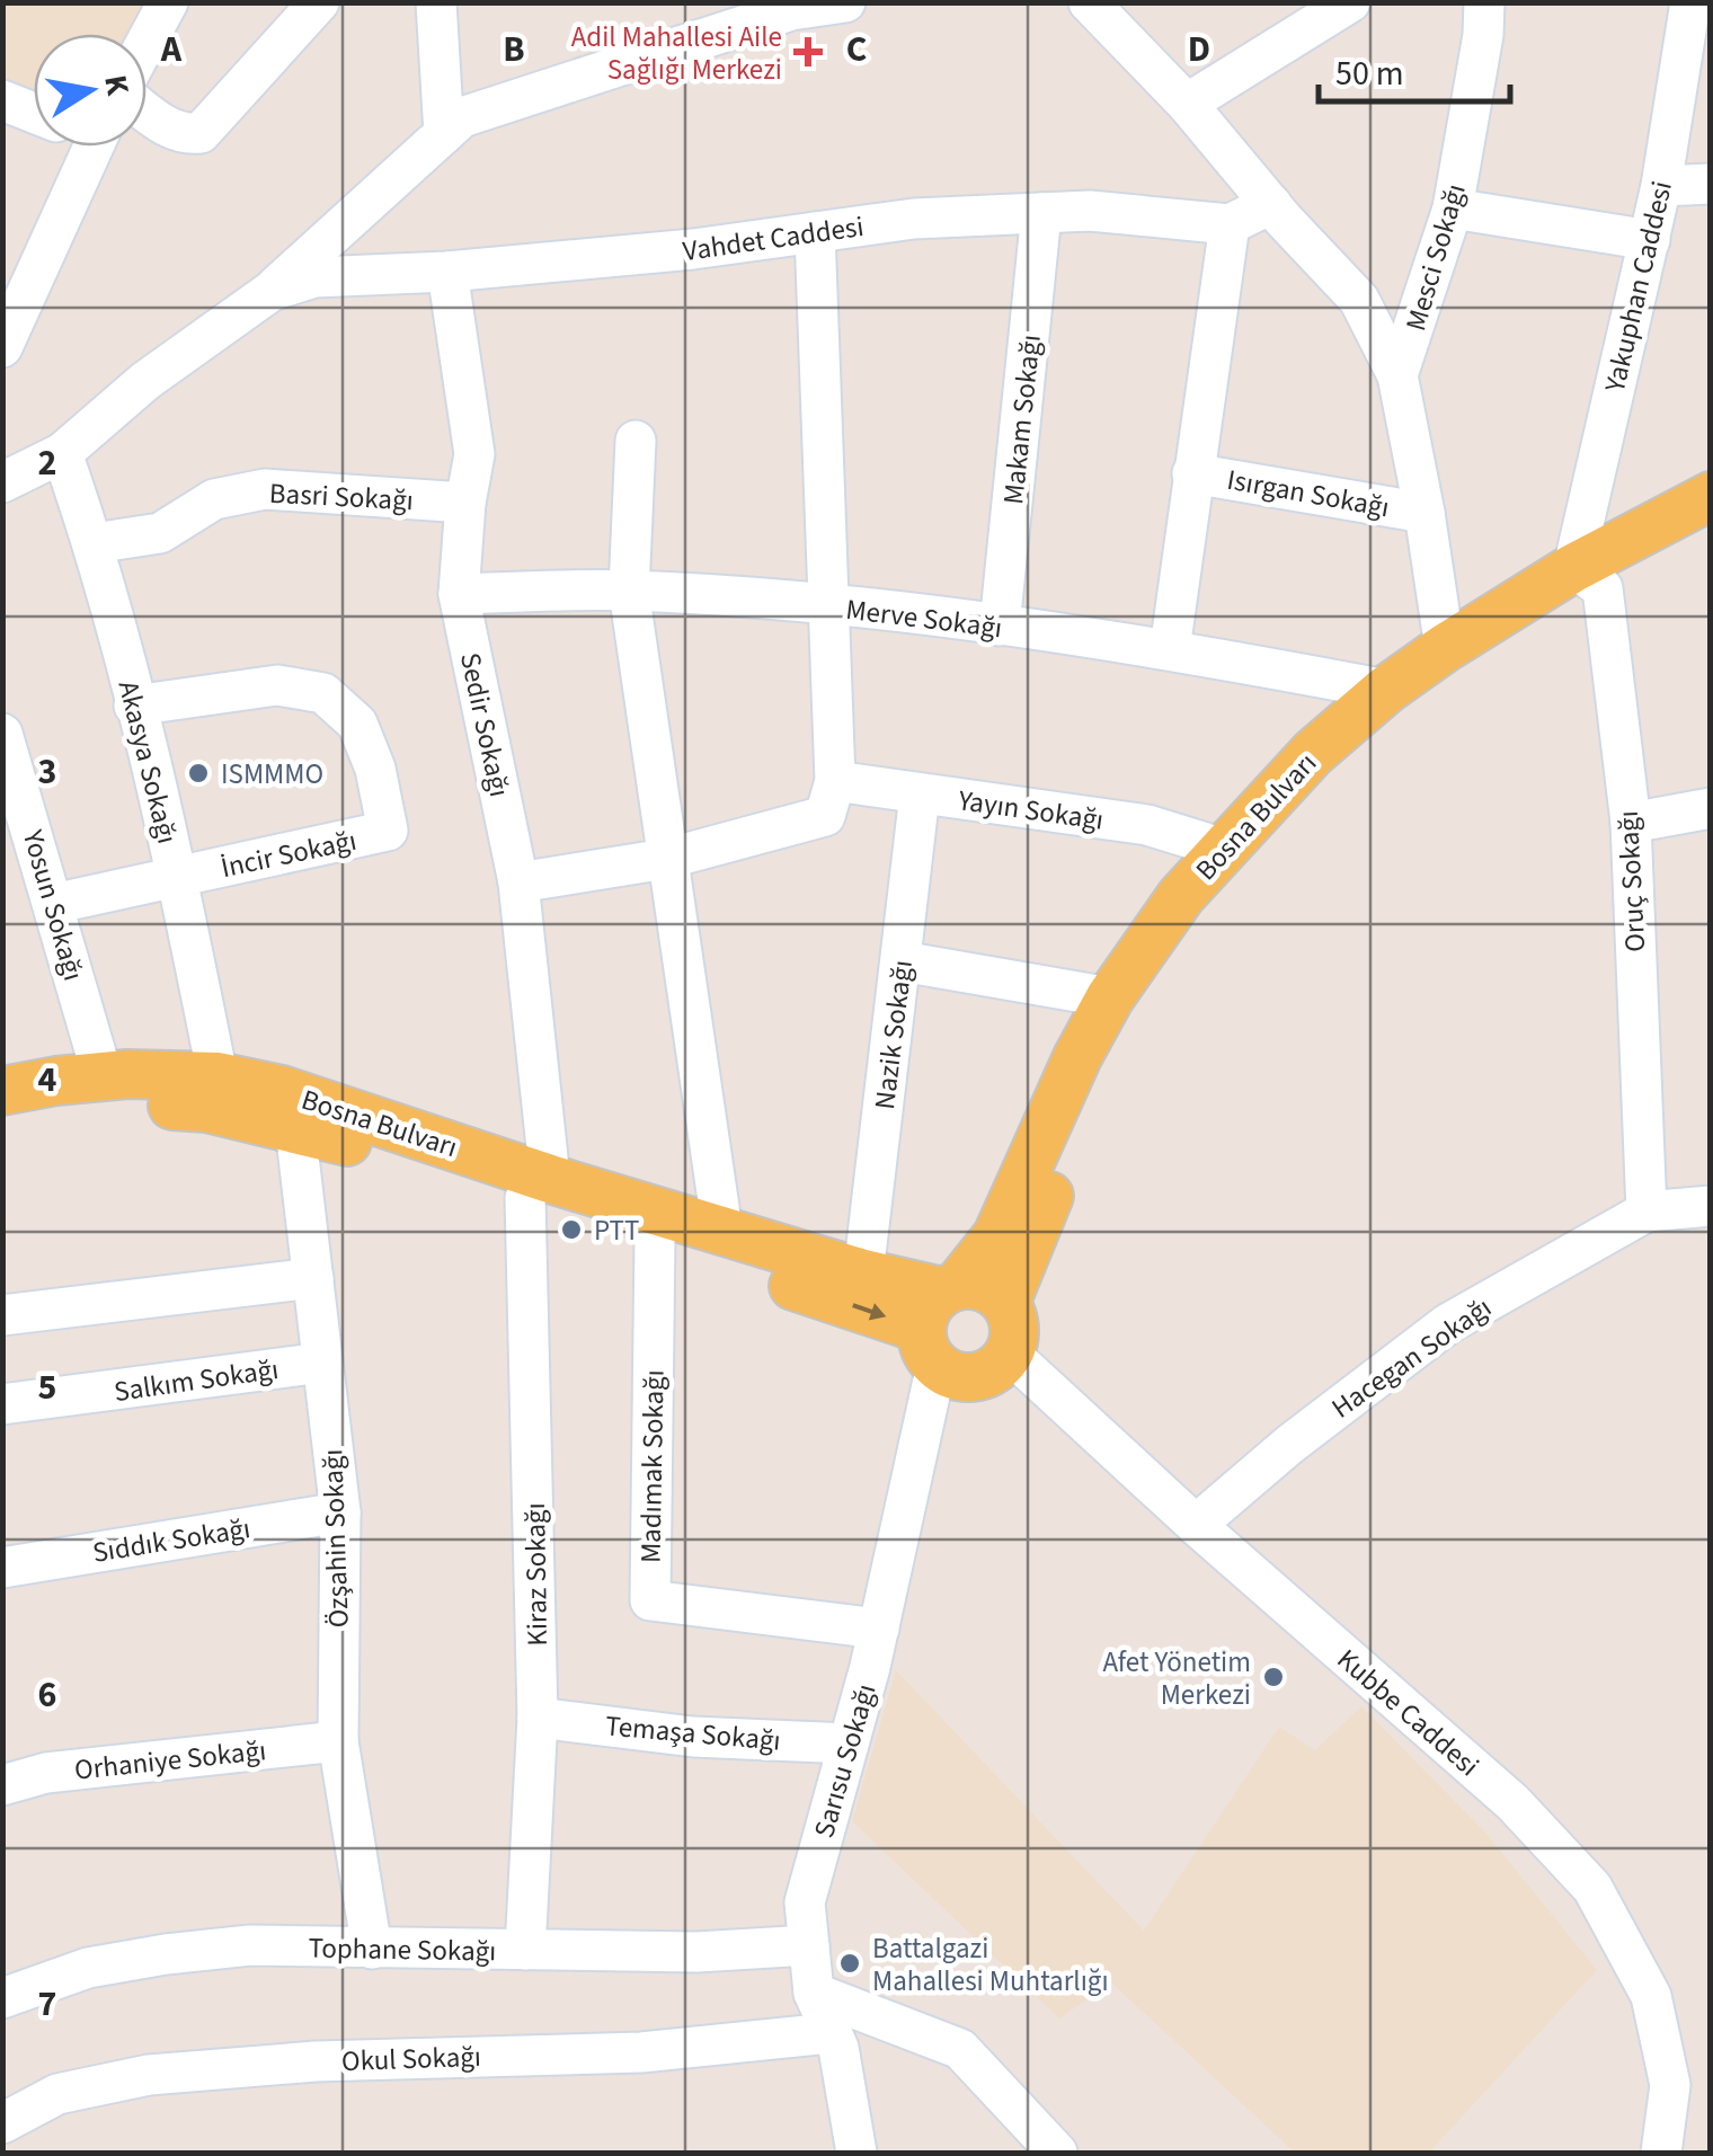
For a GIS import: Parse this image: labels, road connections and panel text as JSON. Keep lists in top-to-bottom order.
{
  "streets": {
    "main road": ["Bosna Bulvarı"],
    "street": [
      "Vahdet Caddesi",
      "Mesci Sokağı",
      "Yakuphan Caddesi",
      "Makam Sokağı",
      "Isırgan Sokağı",
      "Basri Sokağı",
      "Merve Sokağı",
      "Sedir Sokağı",
      "Akasya Sokağı",
      "Yayın Sokağı",
      "İncir Sokağı",
      "Oruç Sokağı",
      "Yosun Sokağı",
      "Nazik Sokağı",
      "Hacegan Sokağı",
      "Salkım Sokağı",
      "Madımak Sokağı",
      "Özşahin Sokağı",
      "Sıddık Sokağı",
      "Kiraz Sokağı",
      "Kubbe Caddesi",
      "Temaşa Sokağı",
      "Orhaniye Sokağı",
      "Sarısu Sokağı",
      "Tophane Sokağı",
      "Okul Sokağı"
    ]
  },
  "crossings": [
    ["Vahdet Caddesi", "Makam Sokağı"],
    ["Vahdet Caddesi", "Sedir Sokağı"],
    ["Vahdet Caddesi", "Akasya Sokağı"],
    ["Yakuphan Caddesi", "Bosna Bulvarı"],
    ["Yakuphan Caddesi", "Oruç Sokağı"],
    ["Makam Sokağı", "Merve Sokağı"],
    ["Basri Sokağı", "Sedir Sokağı"],
    ["Basri Sokağı", "Akasya Sokağı"],
    ["Merve Sokağı", "Sedir Sokağı"],
    ["Merve Sokağı", "Bosna Bulvarı"],
    ["Sedir Sokağı", "Bosna Bulvarı"],
    ["Sedir Sokağı", "Kiraz Sokağı"],
    ["Akasya Sokağı", "Bosna Bulvarı"],
    ["Akasya Sokağı", "İncir Sokağı"],
    ["Yayın Sokağı", "Bosna Bulvarı"],
    ["Yayın Sokağı", "Nazik Sokağı"],
    ["Bosna Bulvarı", "Oruç Sokağı"],
    ["Bosna Bulvarı", "Yosun Sokağı"],
    ["Bosna Bulvarı", "Nazik Sokağı"],
    ["Bosna Bulvarı", "Madımak Sokağı"],
    ["Bosna Bulvarı", "Özşahin Sokağı"],
    ["Bosna Bulvarı", "Kiraz Sokağı"],
    ["Bosna Bulvarı", "Kubbe Caddesi"],
    ["Bosna Bulvarı", "Sarısu Sokağı"],
    ["Oruç Sokağı", "Hacegan Sokağı"],
    ["Hacegan Sokağı", "Kubbe Caddesi"],
    ["Salkım Sokağı", "Özşahin Sokağı"],
    ["Madımak Sokağı", "Sarısu Sokağı"],
    ["Özşahin Sokağı", "Sıddık Sokağı"],
    ["Özşahin Sokağı", "Orhaniye Sokağı"],
    ["Özşahin Sokağı", "Tophane Sokağı"],
    ["Kiraz Sokağı", "Temaşa Sokağı"],
    ["Kiraz Sokağı", "Tophane Sokağı"],
    ["Kubbe Caddesi", "Sarısu Sokağı"],
    ["Temaşa Sokağı", "Sarısu Sokağı"],
    ["Sarısu Sokağı", "Tophane Sokağı"],
    ["Sarısu Sokağı", "Okul Sokağı"]
  ],
  "places": {
    "health": ["Adil Mahallesi Aile Sağlığı Merkezi"],
    "other": [
      "ISMMMO",
      "PTT",
      "Afet Yönetim Merkezi",
      "Battalgazi Mahallesi Muhtarlığı"
    ]
  },
  "scale_bar": "50 m",
  "north": "right",
  "grid": {
    "columns": [
      "A",
      "B",
      "C",
      "D"
    ],
    "rows": [
      "2",
      "3",
      "4",
      "5",
      "6",
      "7"
    ]
  }
}
